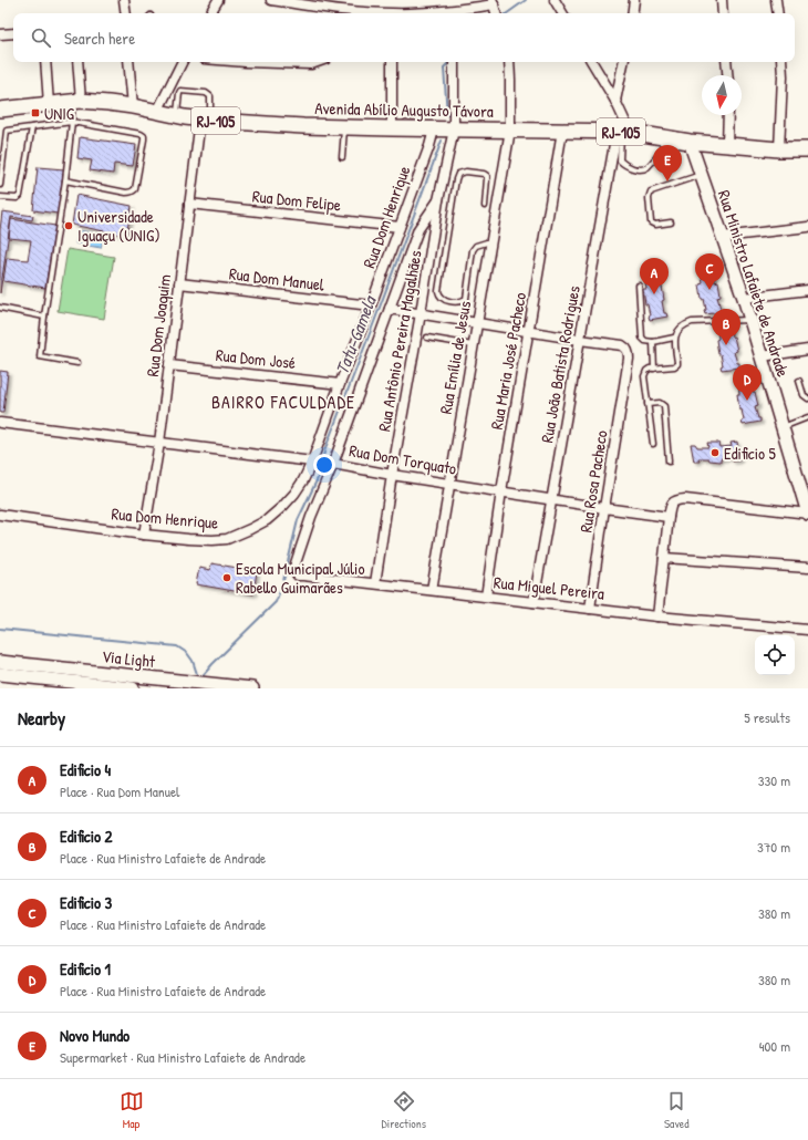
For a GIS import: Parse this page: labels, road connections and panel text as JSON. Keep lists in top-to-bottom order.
{
  "streets": {
    "main road": ["Avenida Abílio Augusto Távora", "RJ-105"],
    "street": [
      "Rua Dom Felipe",
      "Rua Dom Henrique",
      "Rua Dom Manuel",
      "Rua Ministro Lafaiete de Andrade",
      "Rua Dom Joaquim",
      "Rua Antônio Pereira Magalhães",
      "Rua Emília de Jesus",
      "Rua Dom José",
      "Rua Maria José Pacheco",
      "Rua João Batista Rodrigues",
      "Rua Dom Torquato",
      "Rua Rosa Pacheco",
      "Rua Miguel Pereira",
      "Via Light"
    ]
  },
  "crossings": [
    ["Avenida Abílio Augusto Távora", "Rua Dom Henrique"],
    ["Avenida Abílio Augusto Távora", "Rua Ministro Lafaiete de Andrade"],
    ["Avenida Abílio Augusto Távora", "Rua Dom Joaquim"],
    ["Avenida Abílio Augusto Távora", "Rua Antônio Pereira Magalhães"],
    ["Avenida Abílio Augusto Távora", "Rua Emília de Jesus"],
    ["Avenida Abílio Augusto Távora", "Rua Maria José Pacheco"],
    ["Avenida Abílio Augusto Távora", "Rua João Batista Rodrigues"],
    ["Rua Dom Felipe", "Rua Dom Henrique"],
    ["Rua Dom Felipe", "Rua Dom Joaquim"],
    ["Rua Dom Henrique", "Rua Dom Manuel"],
    ["Rua Dom Henrique", "Rua Dom Joaquim"],
    ["Rua Dom Henrique", "Rua Dom José"],
    ["Rua Dom Henrique", "Rua Dom Torquato"],
    ["Rua Dom Manuel", "Rua Dom Joaquim"],
    ["Rua Dom Joaquim", "Rua Dom José"],
    ["Rua Dom Joaquim", "Rua Dom Torquato"],
    ["Rua Antônio Pereira Magalhães", "Rua Dom Torquato"],
    ["Rua Antônio Pereira Magalhães", "Rua Miguel Pereira"],
    ["Rua Emília de Jesus", "Rua Dom Torquato"],
    ["Rua Emília de Jesus", "Rua Miguel Pereira"],
    ["Rua Maria José Pacheco", "Rua Dom Torquato"],
    ["Rua Maria José Pacheco", "Rua Miguel Pereira"],
    ["Rua João Batista Rodrigues", "Rua Dom Torquato"],
    ["Rua João Batista Rodrigues", "Rua Rosa Pacheco"],
    ["Rua João Batista Rodrigues", "Rua Miguel Pereira"],
    ["Rua Dom Torquato", "Rua Rosa Pacheco"],
    ["Rua Dom Torquato", "Rua Miguel Pereira"],
    ["Rua Rosa Pacheco", "Rua Miguel Pereira"]
  ],
  "districts": ["BAIRRO FACULDADE"],
  "water": ["Tatu-Gamela"],
  "places": {
    "transit": ["UNIG"],
    "other": ["Universidade Iguaçu (UNIG)", "Edificio 5", "Escola Municipal Júlio Rabello Guimarães"]
  },
  "north": "bottom",
  "page": {
    "search": "Search here",
    "pins": [
      "E",
      "C",
      "A",
      "B",
      "D"
    ],
    "heading": ["Nearby", "5 results"],
    "list": [
      {
        "mark": "A",
        "name": "Edificio 4",
        "note": "Place · Rua Dom Manuel",
        "value": "330 m"
      },
      {
        "mark": "B",
        "name": "Edificio 2",
        "note": "Place · Rua Ministro Lafaiete de Andrade",
        "value": "370 m"
      },
      {
        "mark": "C",
        "name": "Edificio 3",
        "note": "Place · Rua Ministro Lafaiete de Andrade",
        "value": "380 m"
      },
      {
        "mark": "D",
        "name": "Edificio 1",
        "note": "Place · Rua Ministro Lafaiete de Andrade",
        "value": "380 m"
      },
      {
        "mark": "E",
        "name": "Novo Mundo",
        "note": "Supermarket · Rua Ministro Lafaiete de Andrade",
        "value": "400 m"
      }
    ],
    "nav": ["Map", "Directions", "Saved"]
  }
}
